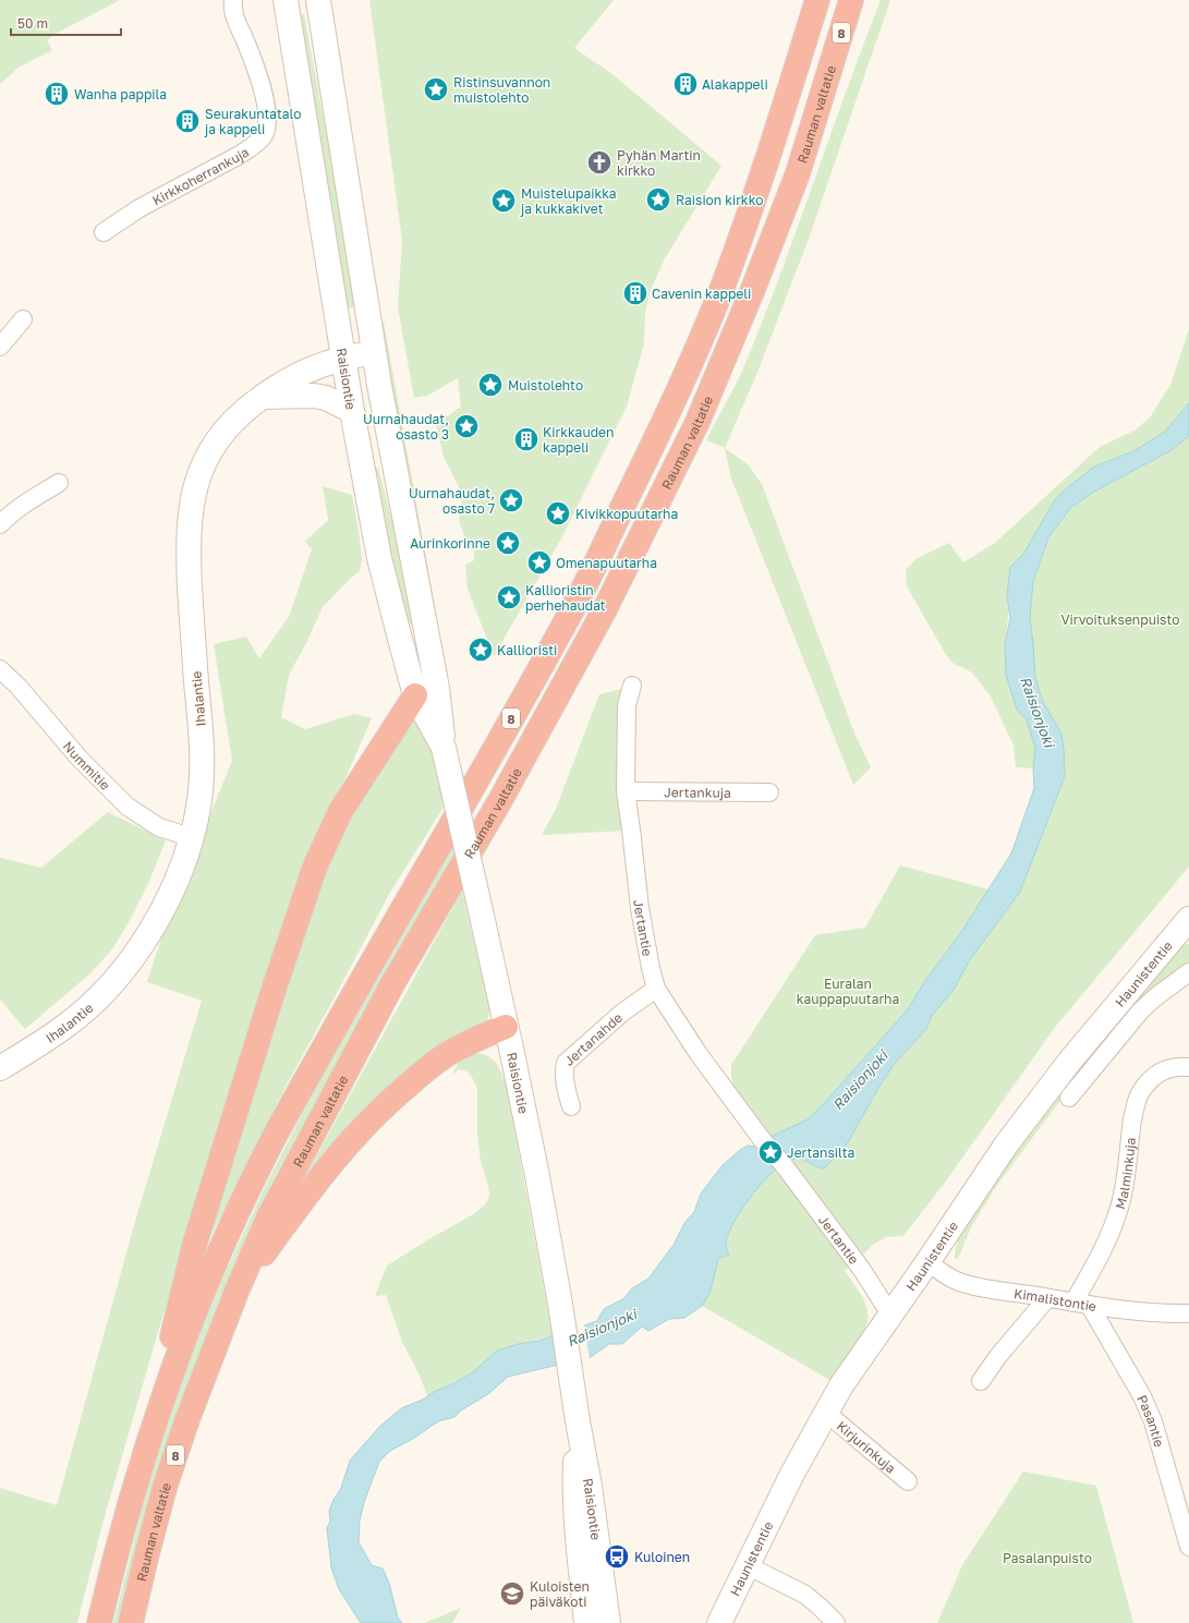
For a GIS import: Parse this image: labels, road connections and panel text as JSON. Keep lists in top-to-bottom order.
{
  "streets": {
    "highway": ["8", "Rauman valtatie"],
    "main road": ["Raisiontie", "Ihalantie", "Haunistentie"],
    "street": [
      "Kirkkoherrankuja",
      "Nummitie",
      "Jertankuja",
      "Jertantie",
      "Jertanahde",
      "Malminkuja",
      "Kimalistontie",
      "Pasantie",
      "Kirjurinkuja"
    ]
  },
  "crossings": [
    ["Raisiontie", "Ihalantie"],
    ["Ihalantie", "Nummitie"],
    ["Jertankuja", "Jertantie"],
    ["Jertantie", "Haunistentie"],
    ["Jertantie", "Jertanahde"],
    ["Haunistentie", "Kimalistontie"],
    ["Haunistentie", "Kirjurinkuja"],
    ["Malminkuja", "Kimalistontie"],
    ["Malminkuja", "Pasantie"],
    ["Kimalistontie", "Pasantie"]
  ],
  "water": ["Raisionjoki"],
  "parks": ["Virvoituksenpuisto", "Euralan kauppapuutarha", "Pasalanpuisto"],
  "places": {
    "building": [
      "Alakappeli",
      "Wanha pappila",
      "Seurakuntatalo ja kappeli",
      "Cavenin kappeli",
      "Kirkkauden kappeli"
    ],
    "place": [
      "Ristinsuvannon muistolehto",
      "Raision kirkko",
      "Muistelupaikka ja kukkakivet",
      "Muistolehto",
      "Uurnahaudat, osasto 3",
      "Uurnahaudat, osasto 7",
      "Kivikkopuutarha",
      "Aurinkorinne",
      "Omenapuutarha",
      "Kallioristin perhehaudat",
      "Kallioristi",
      "Jertansilta"
    ],
    "church": ["Pyhän Martin kirkko"],
    "bus stop": ["Kuloinen"],
    "school or university": ["Kuloisten päiväkoti"]
  },
  "scale_bar": "50 m"
}
